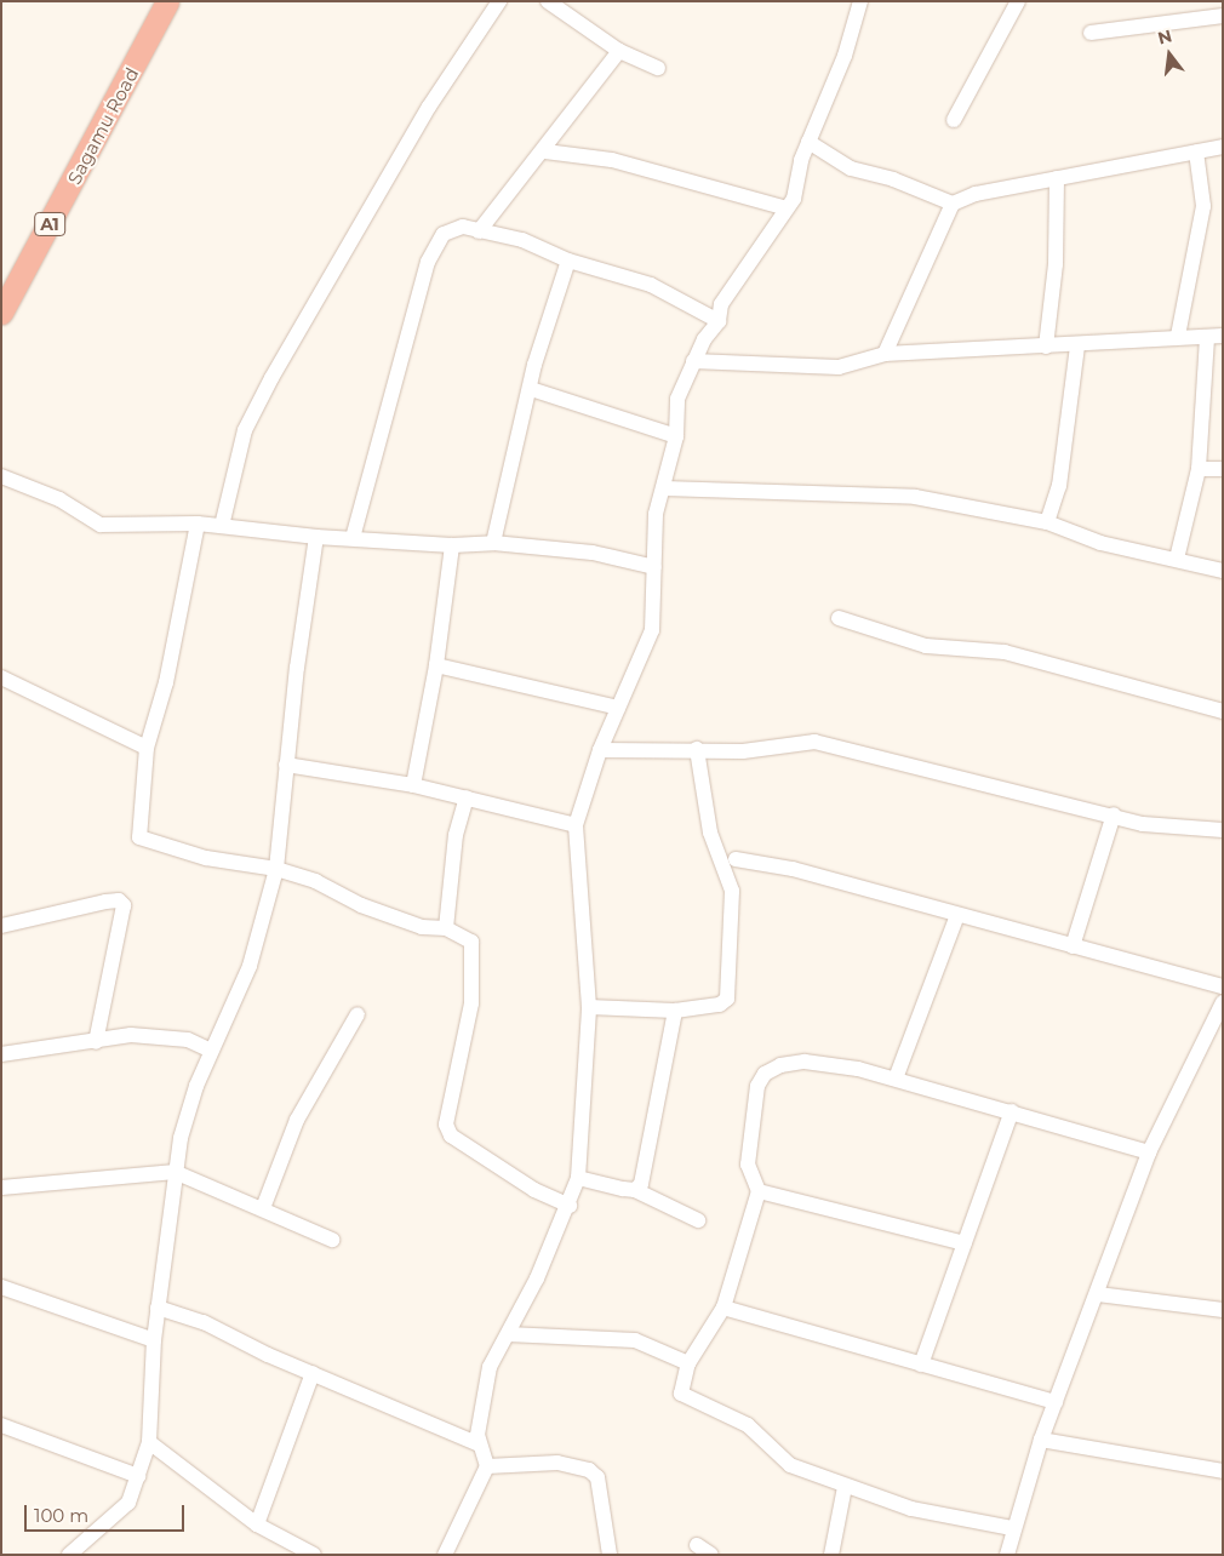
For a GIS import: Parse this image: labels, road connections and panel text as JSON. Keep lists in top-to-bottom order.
{
  "streets": {
    "highway": ["Sagamu Road", "A1"]
  },
  "scale_bar": "100 m",
  "north": "top"
}
